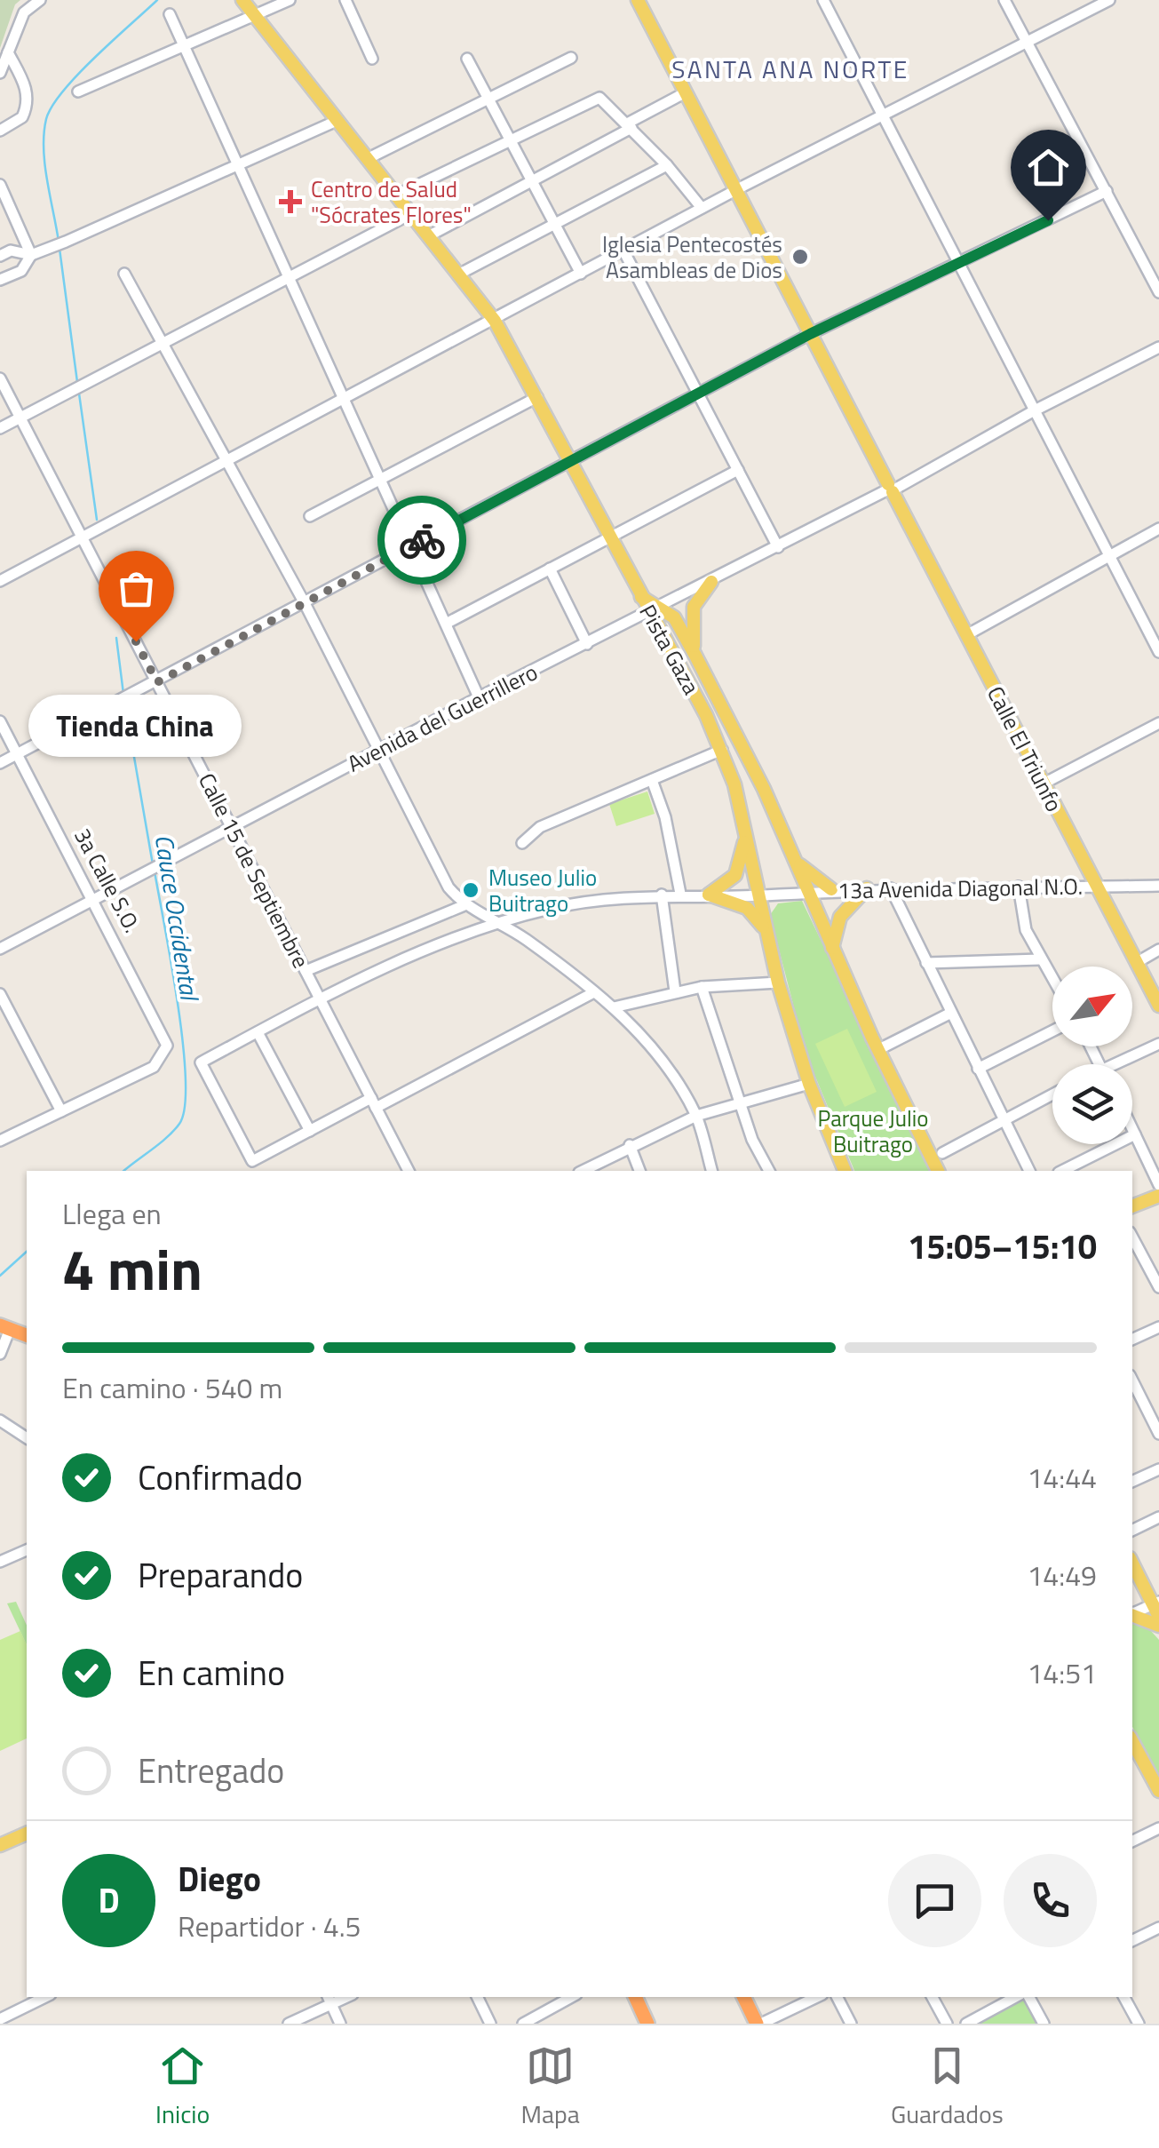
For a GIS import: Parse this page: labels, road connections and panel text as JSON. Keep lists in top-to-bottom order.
{
  "streets": {
    "main road": ["Pista Gaza", "Calle El Triunfo"],
    "street": [
      "Avenida del Guerrillero",
      "Calle 15 de Septiembre",
      "3a Calle S.O.",
      "13a Avenida Diagonal N.O."
    ]
  },
  "crossings": [
    ["Pista Gaza", "Avenida del Guerrillero"],
    ["Pista Gaza", "13a Avenida Diagonal N.O."],
    ["Avenida del Guerrillero", "Calle El Triunfo"],
    ["Avenida del Guerrillero", "Calle 15 de Septiembre"],
    ["Avenida del Guerrillero", "3a Calle S.O."],
    ["Calle El Triunfo", "13a Avenida Diagonal N.O."],
    ["Calle 15 de Septiembre", "13a Avenida Diagonal N.O."]
  ],
  "districts": ["SANTA ANA NORTE"],
  "water": ["Cauce Occidental"],
  "parks": ["Parque Julio Buitrago"],
  "places": {
    "health": ["Centro de Salud \"Sócrates Flores\""],
    "other": ["Iglesia Pentecostés Asambleas de Dios", "Tienda China", "Museo Julio Buitrago"]
  },
  "north": "top right",
  "page": {
    "bubble": "Tienda China",
    "heading": ["4 min", "Llega en", "15:05–15:10"],
    "panel": ["Diego", "Repartidor · 4.5"],
    "bar": "En camino · 540 m",
    "list": [
      ["Confirmado", "14:44"],
      ["Preparando", "14:49"],
      ["En camino", "14:51"],
      "Entregado"
    ],
    "round": "D",
    "tabs": ["Inicio", "Mapa", "Guardados"]
  }
}
